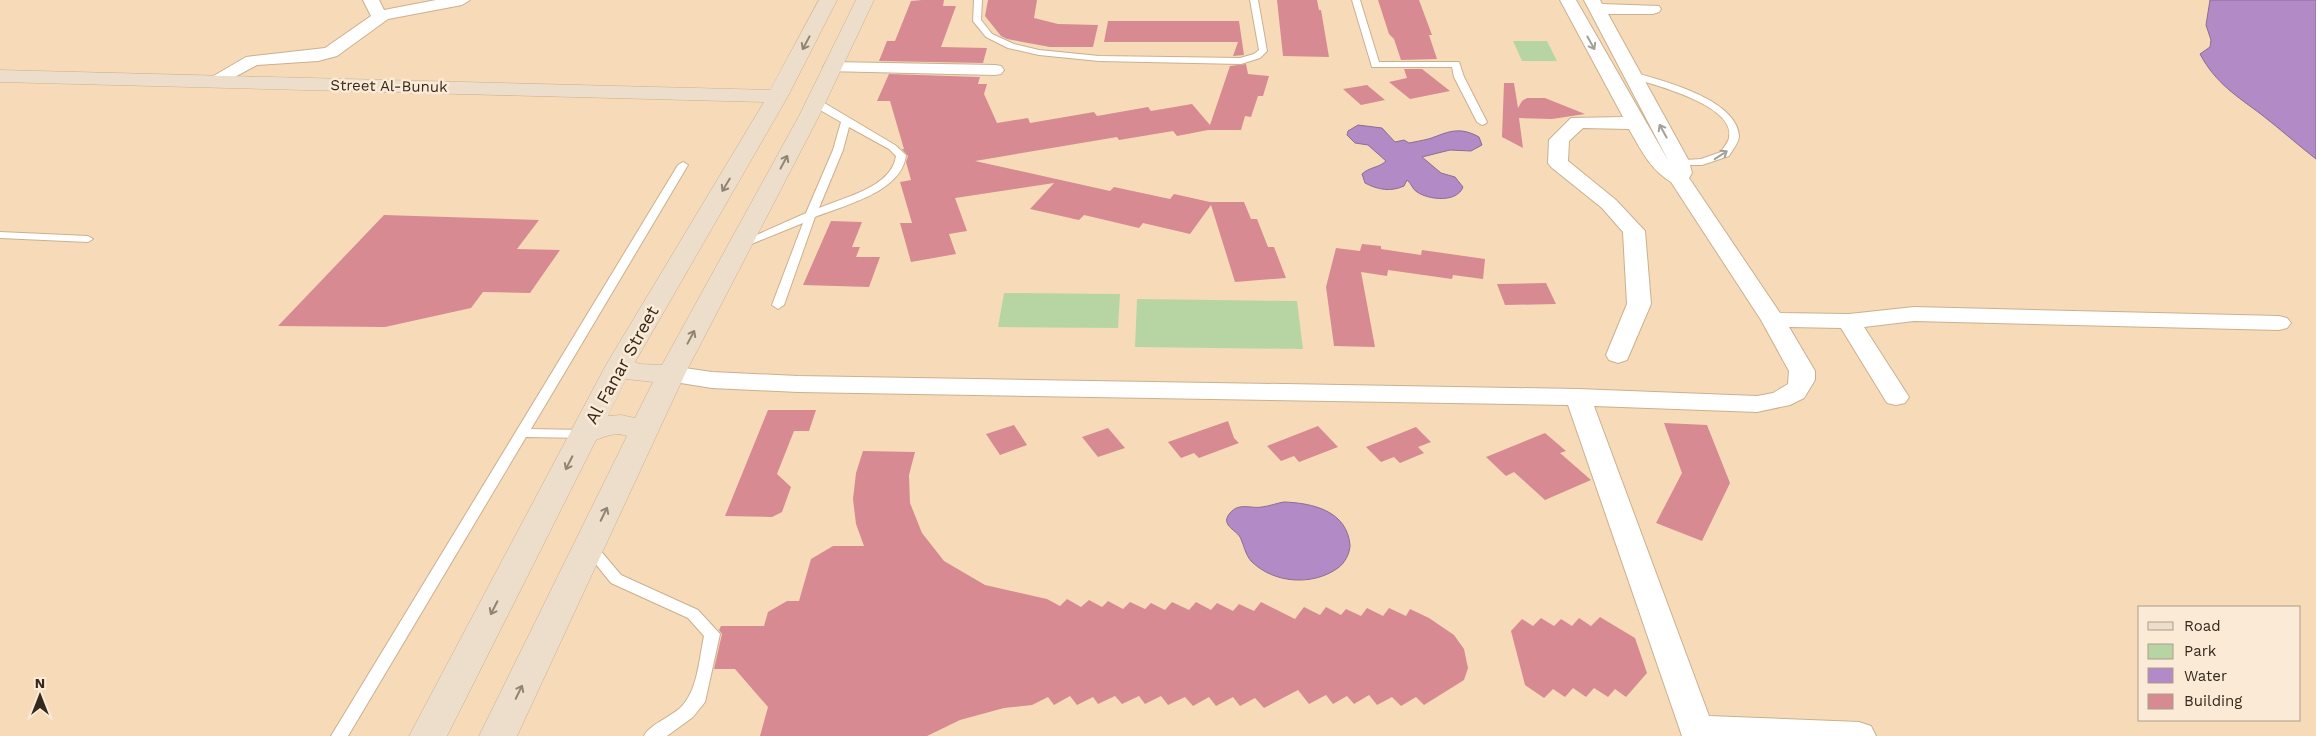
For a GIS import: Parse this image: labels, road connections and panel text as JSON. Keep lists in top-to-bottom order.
{
  "streets": {
    "main road": ["Street Al-Bunuk", "Al Fanar Street"]
  },
  "crossings": [
    ["Street Al-Bunuk", "Al Fanar Street"]
  ],
  "legend": [
    "Road",
    "Park",
    "Water",
    "Building"
  ],
  "north": "top"
}
